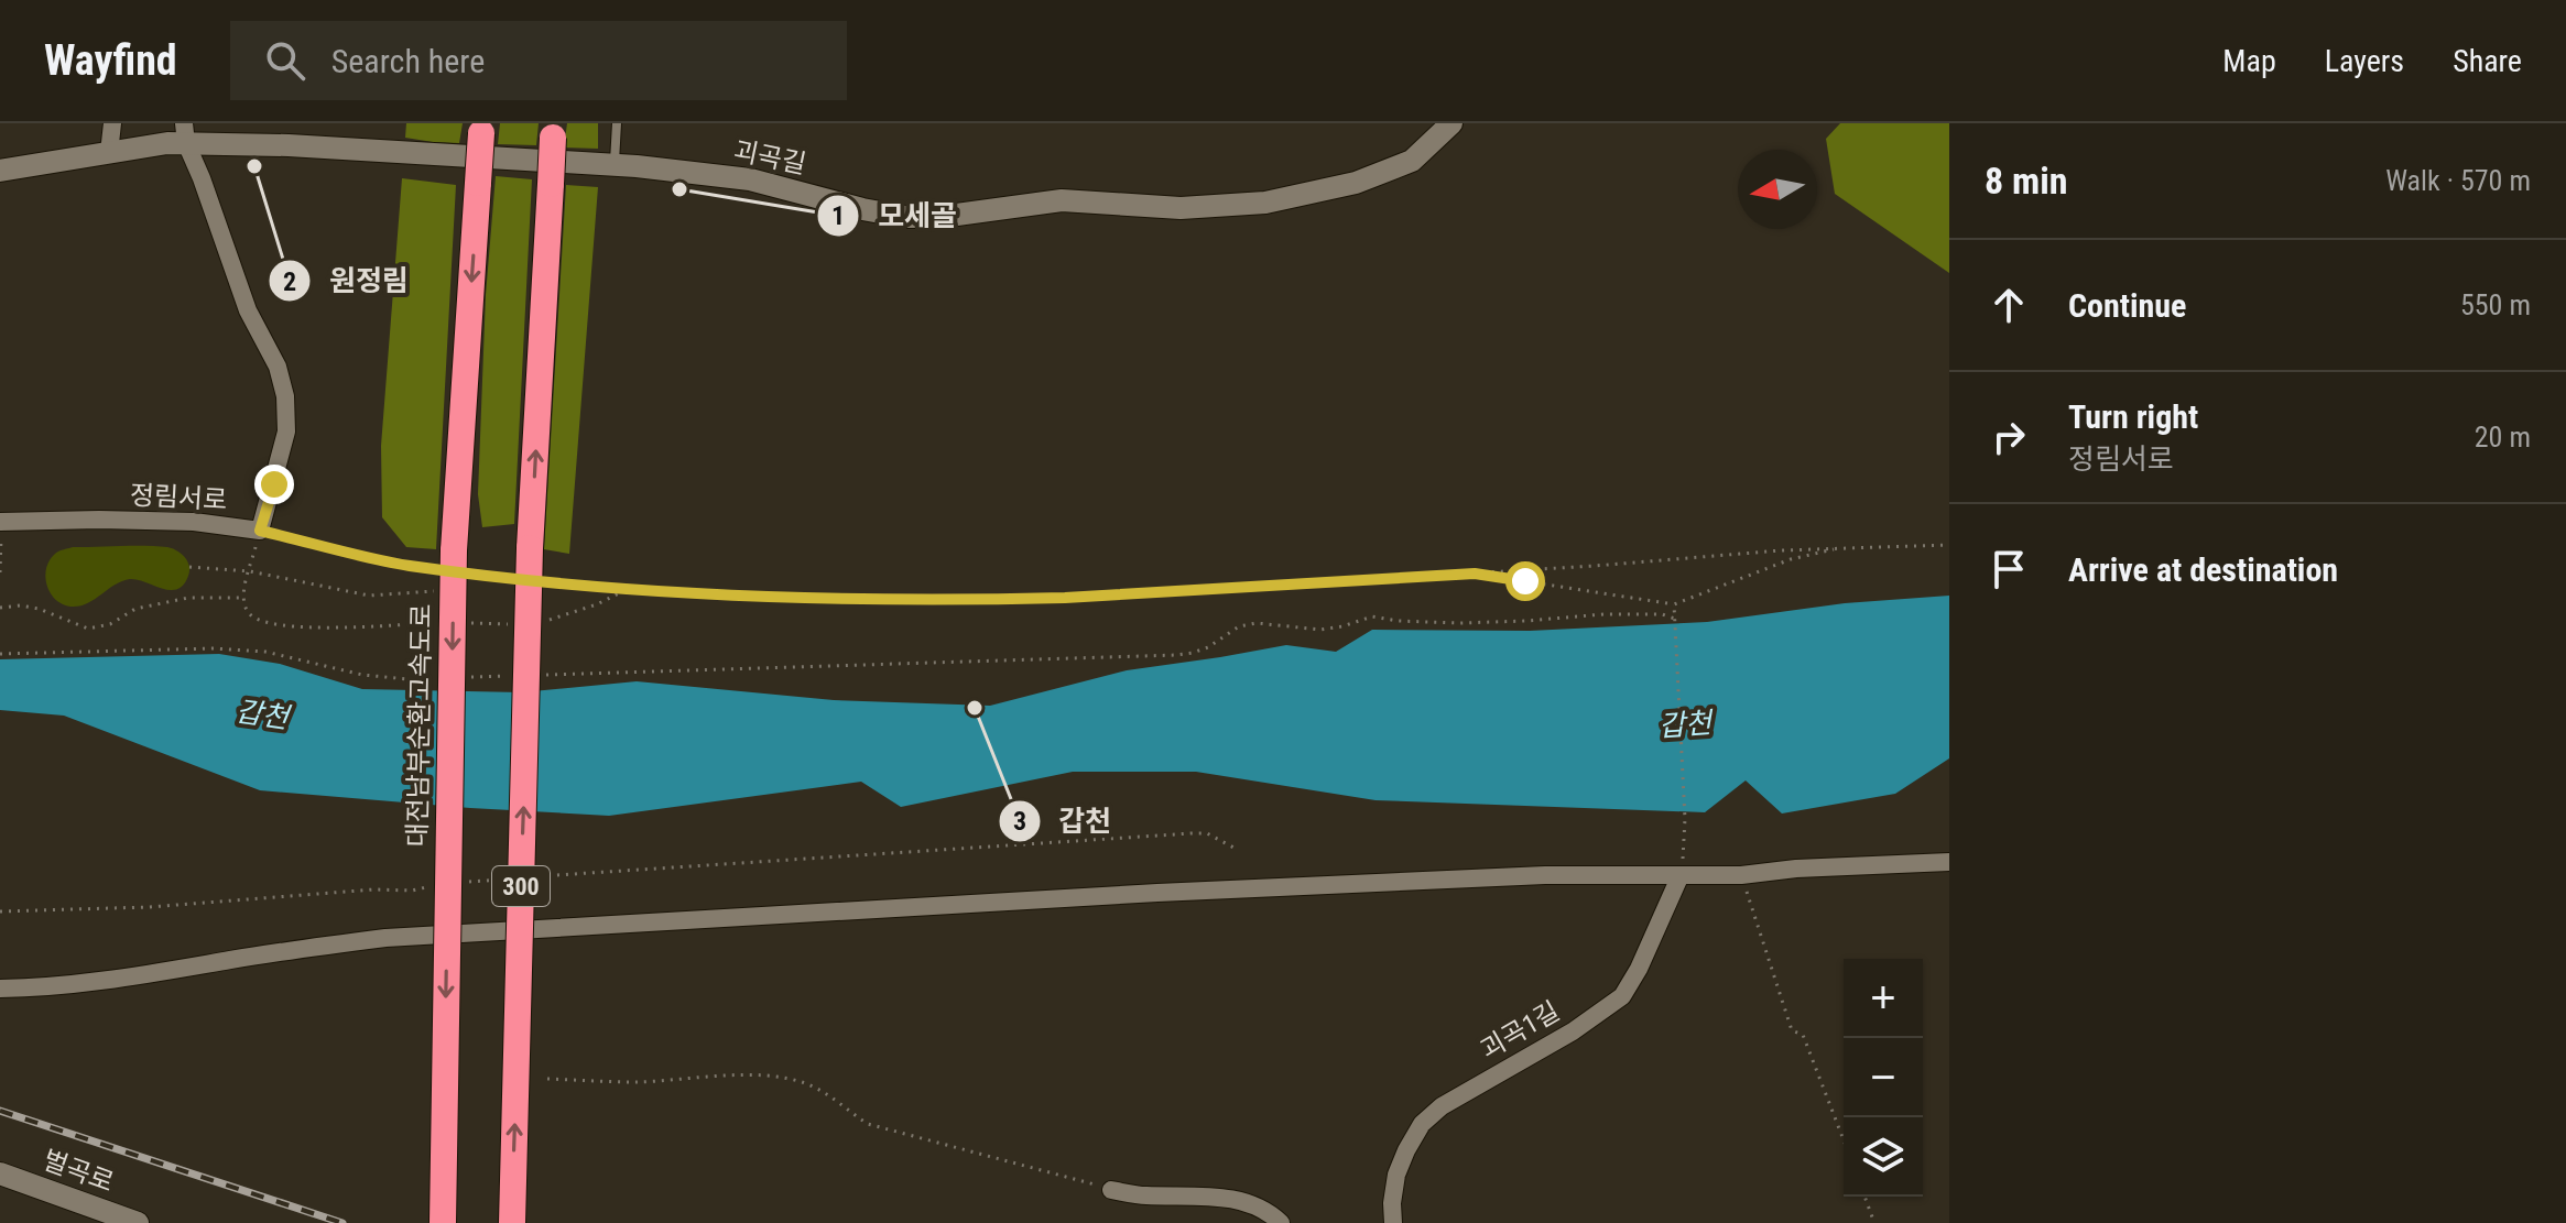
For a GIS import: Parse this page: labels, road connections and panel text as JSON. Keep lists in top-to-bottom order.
{
  "streets": {
    "highway": ["대전남부순환고속도로", "300"],
    "street": [
      "괴곡길",
      "정림서로",
      "괴곡1길",
      "벌곡로"
    ]
  },
  "crossings": [
    ["괴곡길", "정림서로"]
  ],
  "water": ["갑천"],
  "places": ["원정림", "모세골", "갑천"],
  "north": "left",
  "page": {
    "header": "Wayfind",
    "search": "Search here",
    "nav": ["Map", "Layers", "Share"],
    "heading": ["8 min", "Walk · 570 m"],
    "list": [
      ["Continue", "550 m"],
      ["Turn right", "정림서로", "20 m"],
      "Arrive at destination"
    ],
    "map_buttons": ["+", "−"]
  }
}
